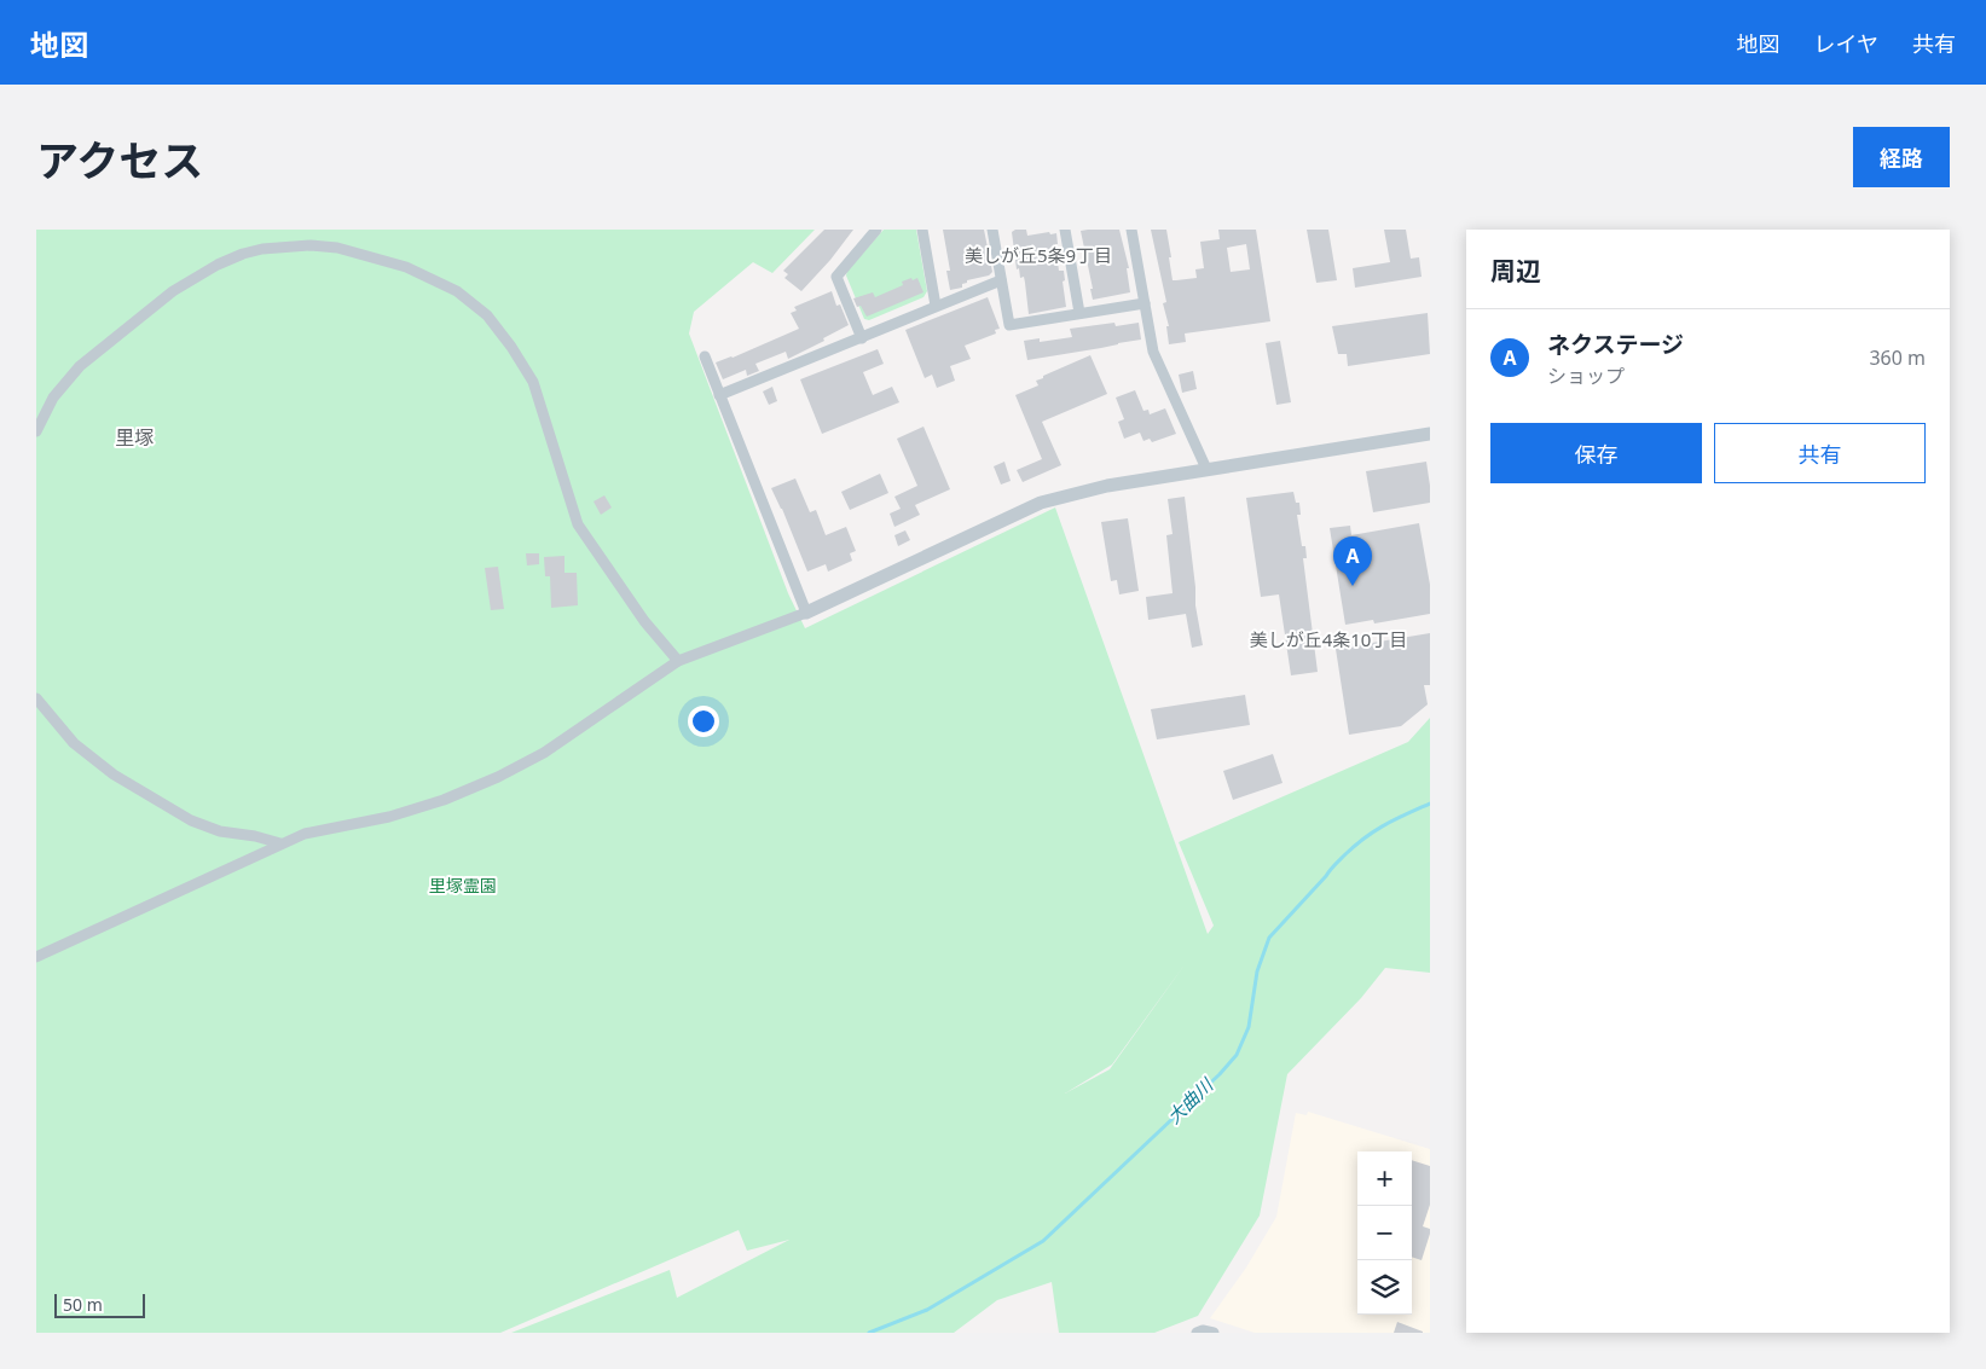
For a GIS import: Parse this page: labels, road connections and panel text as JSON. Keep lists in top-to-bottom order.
{
  "districts": ["美しが丘5条9丁目", "里塚", "美しが丘4条10丁目"],
  "water": ["大曲川"],
  "parks": ["里塚霊園"],
  "scale_bar": "50 m",
  "page": {
    "header": "地図",
    "nav": ["地図", "レイヤ", "共有"],
    "title": "アクセス",
    "buttons": [
      "経路",
      ["保存", "共有"]
    ],
    "heading": "周辺",
    "list": [
      {
        "mark": "A",
        "name": "ネクステージ",
        "note": "ショップ",
        "value": "360 m"
      }
    ],
    "pins": "A",
    "map_buttons": ["+", "−"],
    "scale": "50 m"
  }
}
